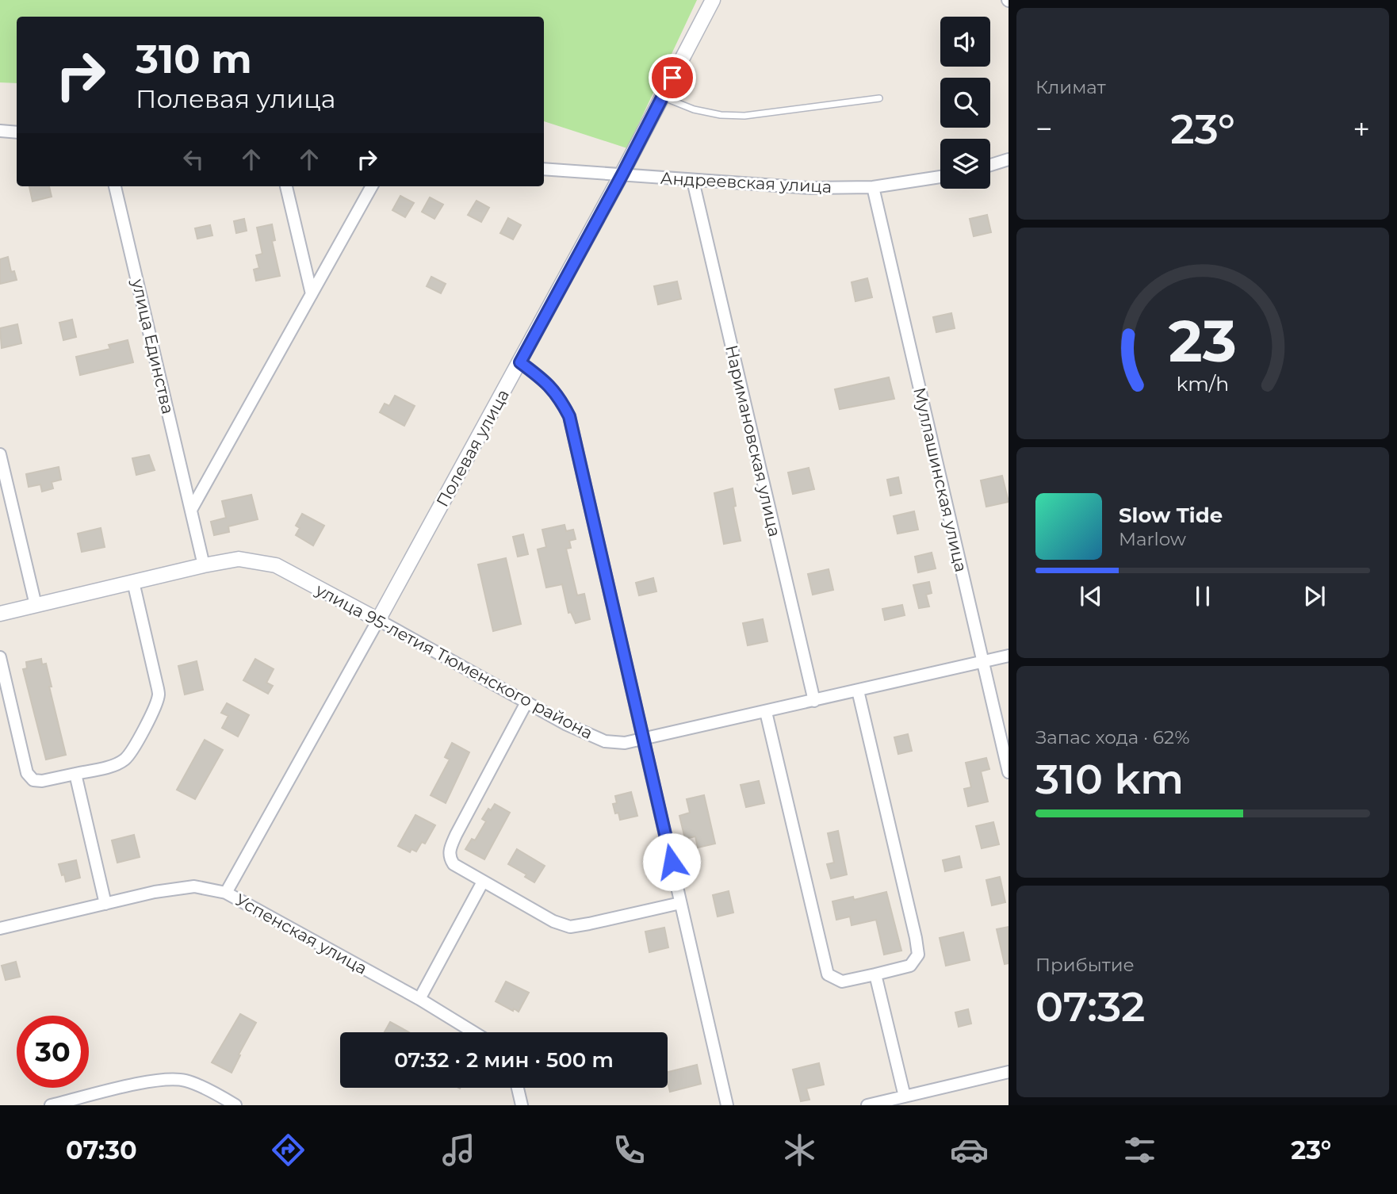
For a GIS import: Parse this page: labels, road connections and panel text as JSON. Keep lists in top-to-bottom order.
{
  "streets": {
    "street": [
      "Андреевская улица",
      "улица Единства",
      "Наримановская улица",
      "Полевая улица",
      "Муллашинская улица",
      "улица 95-летия Тюменского района",
      "Успенская улица"
    ]
  },
  "crossings": [
    ["Андреевская улица", "Наримановская улица"],
    ["Андреевская улица", "Полевая улица"],
    ["Андреевская улица", "Муллашинская улица"],
    ["улица Единства", "улица 95-летия Тюменского района"],
    ["Наримановская улица", "улица 95-летия Тюменского района"],
    ["Полевая улица", "улица 95-летия Тюменского района"],
    ["Полевая улица", "Успенская улица"],
    ["Муллашинская улица", "улица 95-летия Тюменского района"]
  ],
  "page": {
    "tile": [
      "Климат",
      ["Запас хода · 62%", "310 km"],
      ["Прибытие", "07:32"]
    ],
    "turn": ["310 m", "Полевая улица"],
    "heat": ["−", "23°", "+"],
    "song": ["Slow Tide", "Marlow"],
    "limit": "30",
    "trip": "07:32 · 2 мин · 500 m",
    "tabs": ["07:30", "23°"],
    "gauge": ["23", "km/h"]
  }
}
